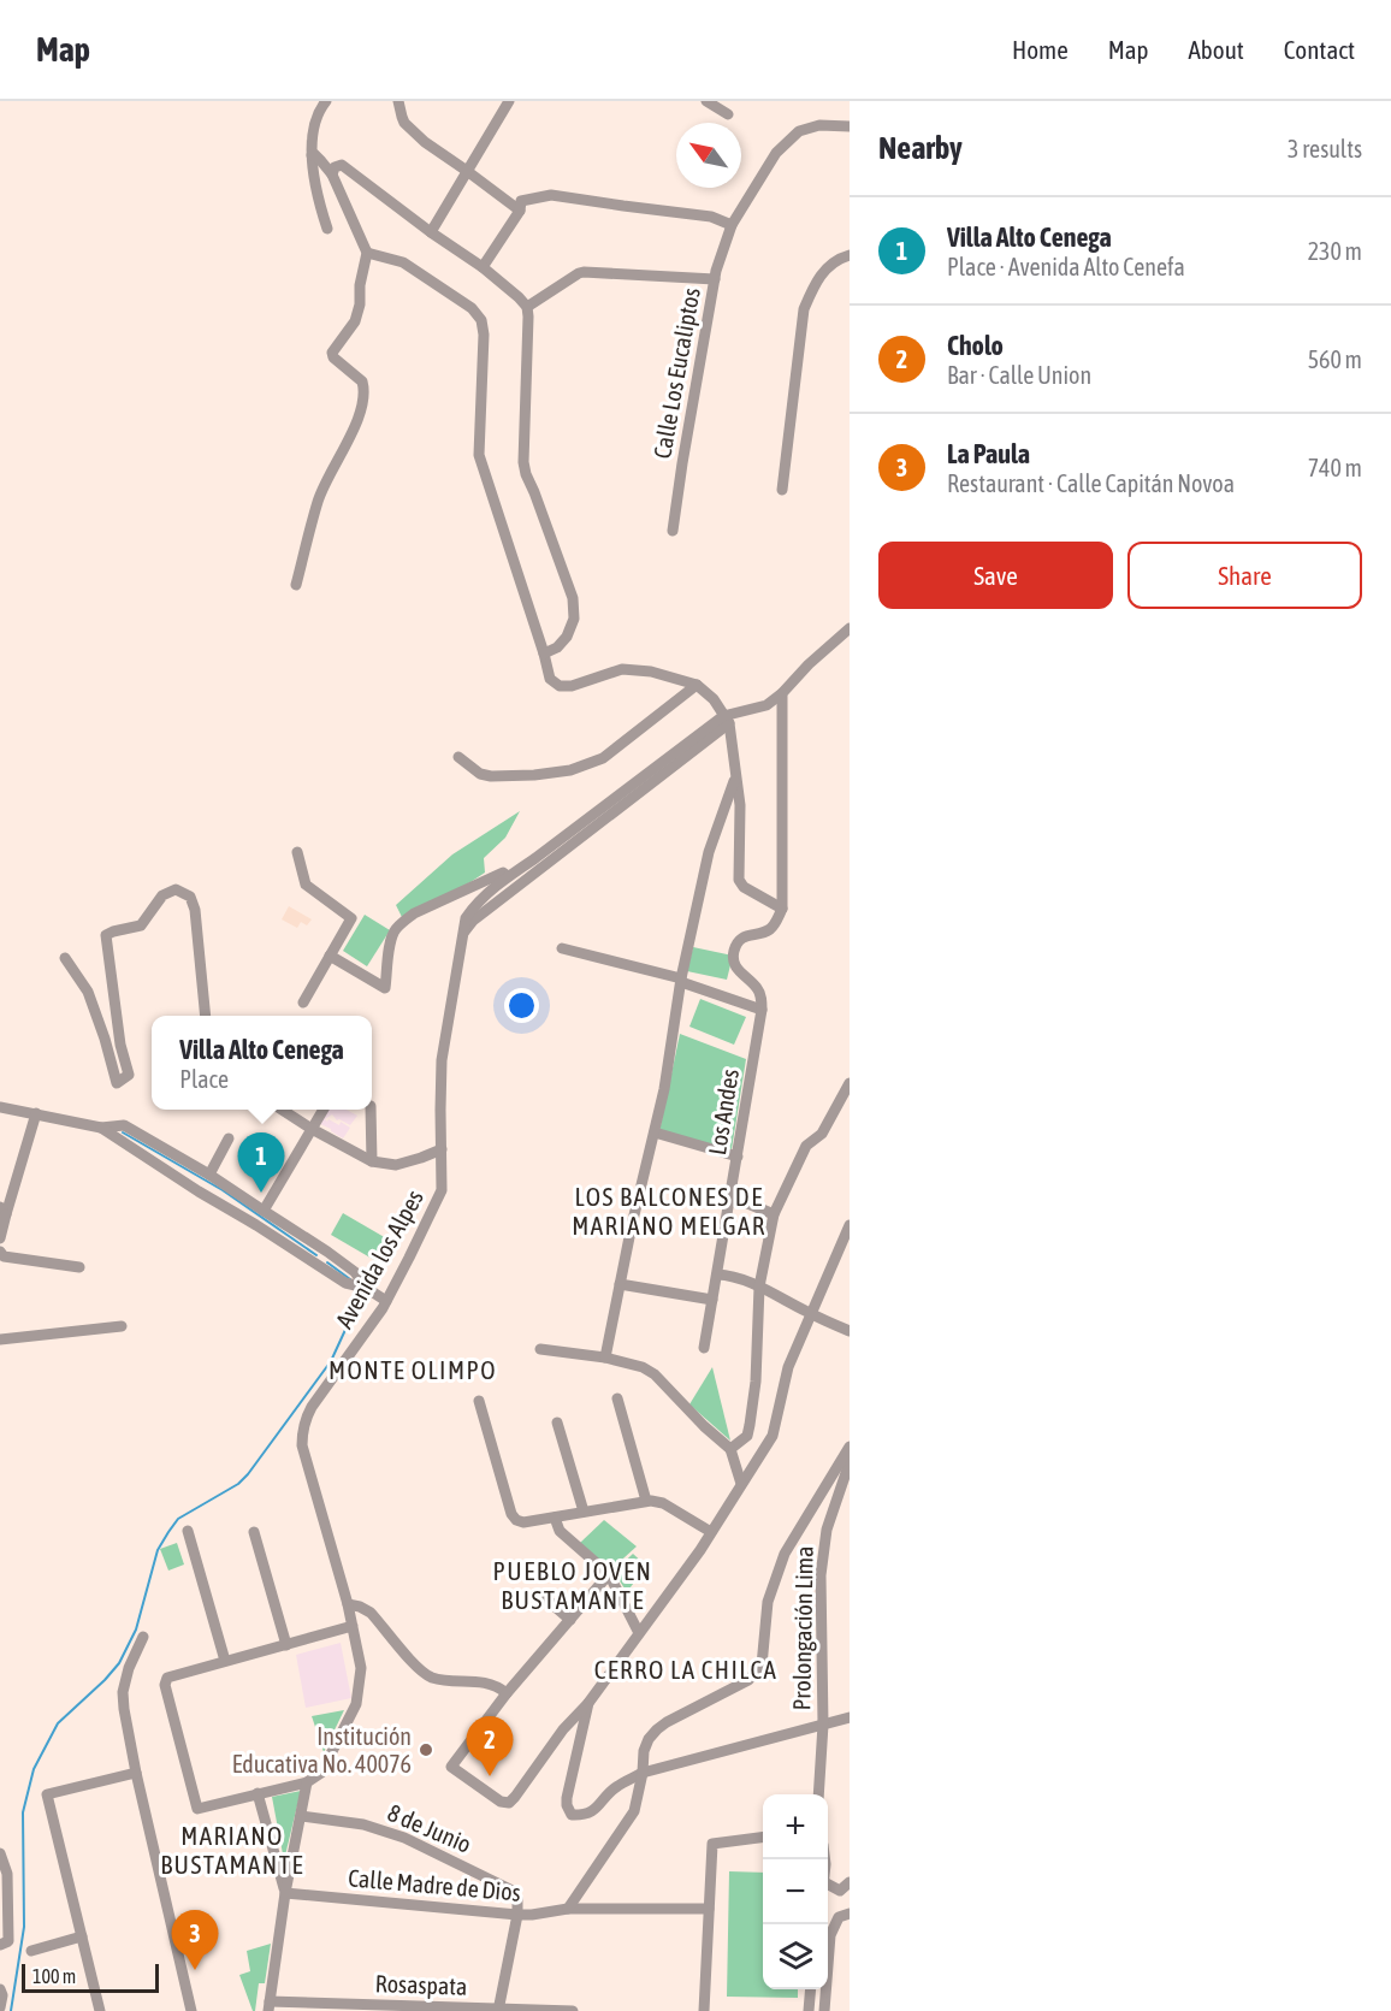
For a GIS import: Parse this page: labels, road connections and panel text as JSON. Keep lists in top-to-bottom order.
{
  "streets": {
    "street": [
      "Calle Los Eucaliptos",
      "Los Andes",
      "Avenida los Alpes",
      "Prolongación Lima",
      "8 de Junio",
      "Calle Madre de Dios",
      "Rosaspata"
    ]
  },
  "crossings": [
    ["8 de Junio", "Calle Madre de Dios"]
  ],
  "districts": [
    "LOS BALCONES DE MARIANO MELGAR",
    "MONTE OLIMPO",
    "PUEBLO JOVEN BUSTAMANTE",
    "CERRO LA CHILCA",
    "MARIANO BUSTAMANTE"
  ],
  "places": ["Institución Educativa No. 40076"],
  "scale_bar": "100 m",
  "north": "top left",
  "page": {
    "header": "Map",
    "nav": [
      "Home",
      "Map",
      "About",
      "Contact"
    ],
    "heading": ["Nearby", "3 results"],
    "list": [
      {
        "mark": "1",
        "name": "Villa Alto Cenega",
        "note": "Place · Avenida Alto Cenefa",
        "value": "230 m"
      },
      {
        "mark": "2",
        "name": "Cholo",
        "note": "Bar · Calle Union",
        "value": "560 m"
      },
      {
        "mark": "3",
        "name": "La Paula",
        "note": "Restaurant · Calle Capitán Novoa",
        "value": "740 m"
      }
    ],
    "buttons": ["Save", "Share"],
    "popup": ["Villa Alto Cenega", "Place"],
    "pins": ["1", "2", "3"],
    "map_buttons": ["+", "−"],
    "scale": "100 m"
  }
}
